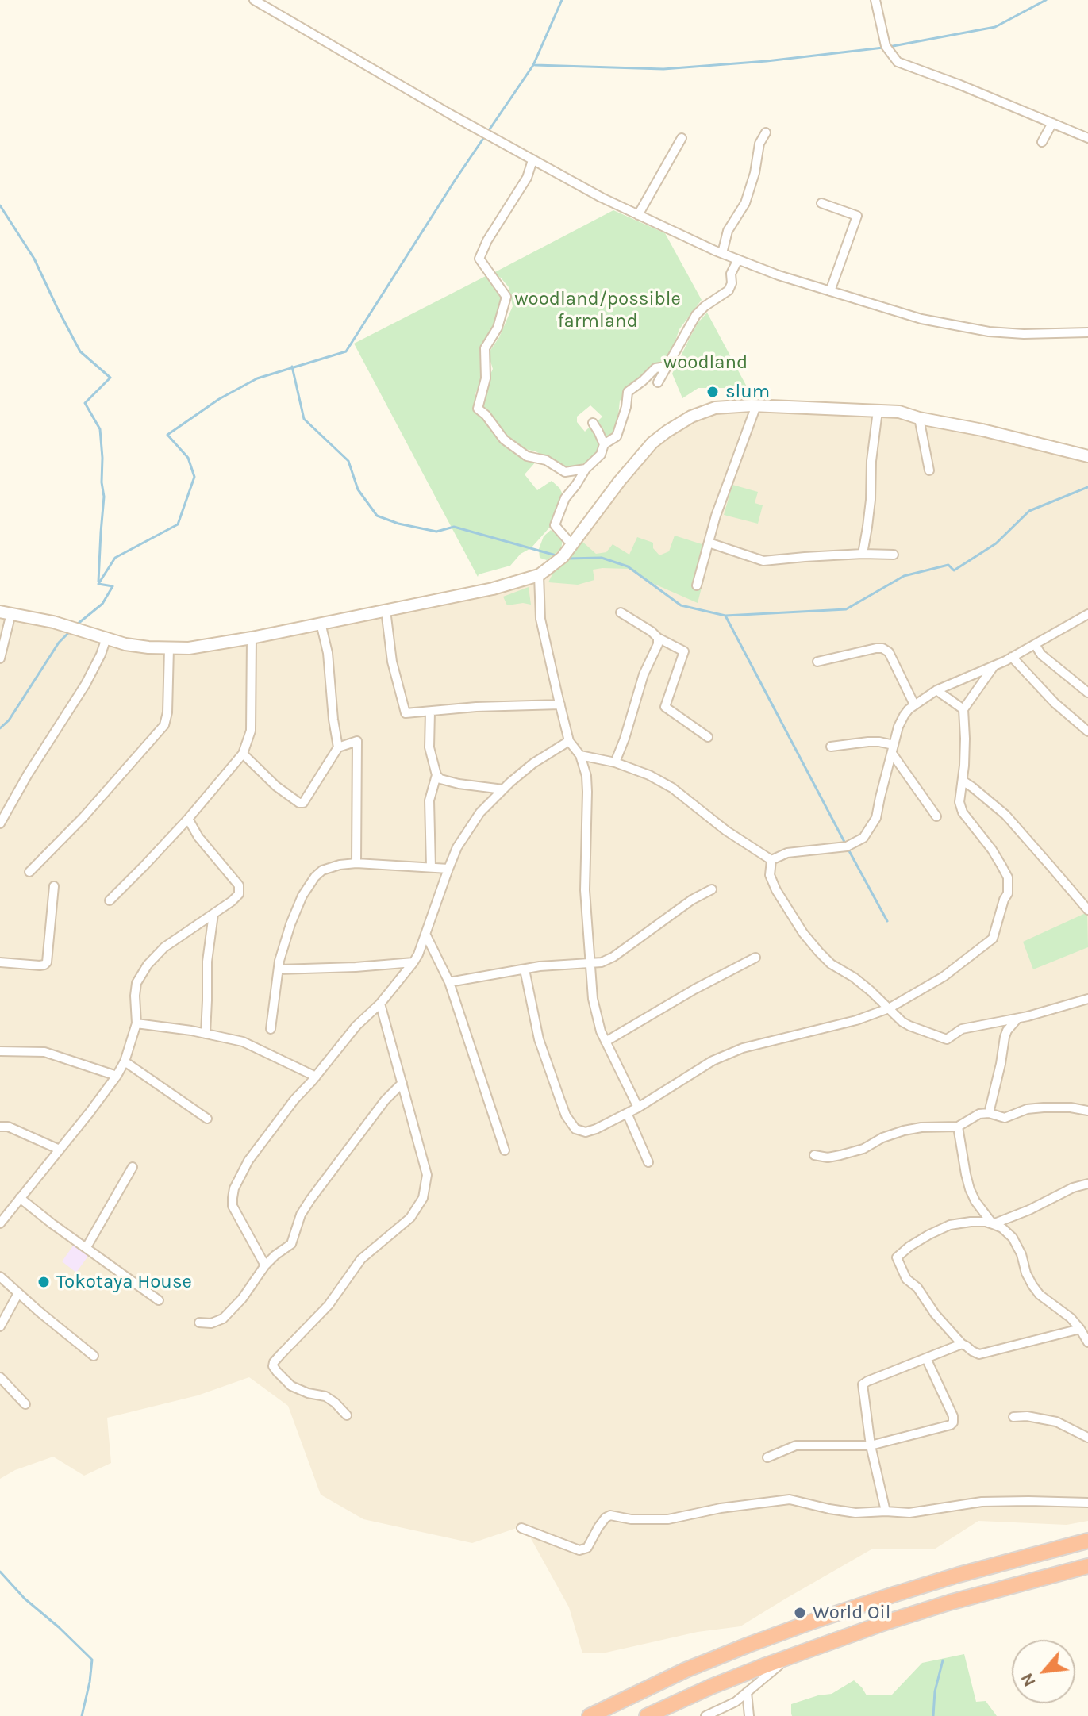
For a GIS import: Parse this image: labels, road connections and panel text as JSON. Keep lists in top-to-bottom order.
{
  "parks": ["woodland/possible farmland", "woodland"],
  "places": ["slum", "Tokotaya House", "World Oil"],
  "north": "bottom left"
}
